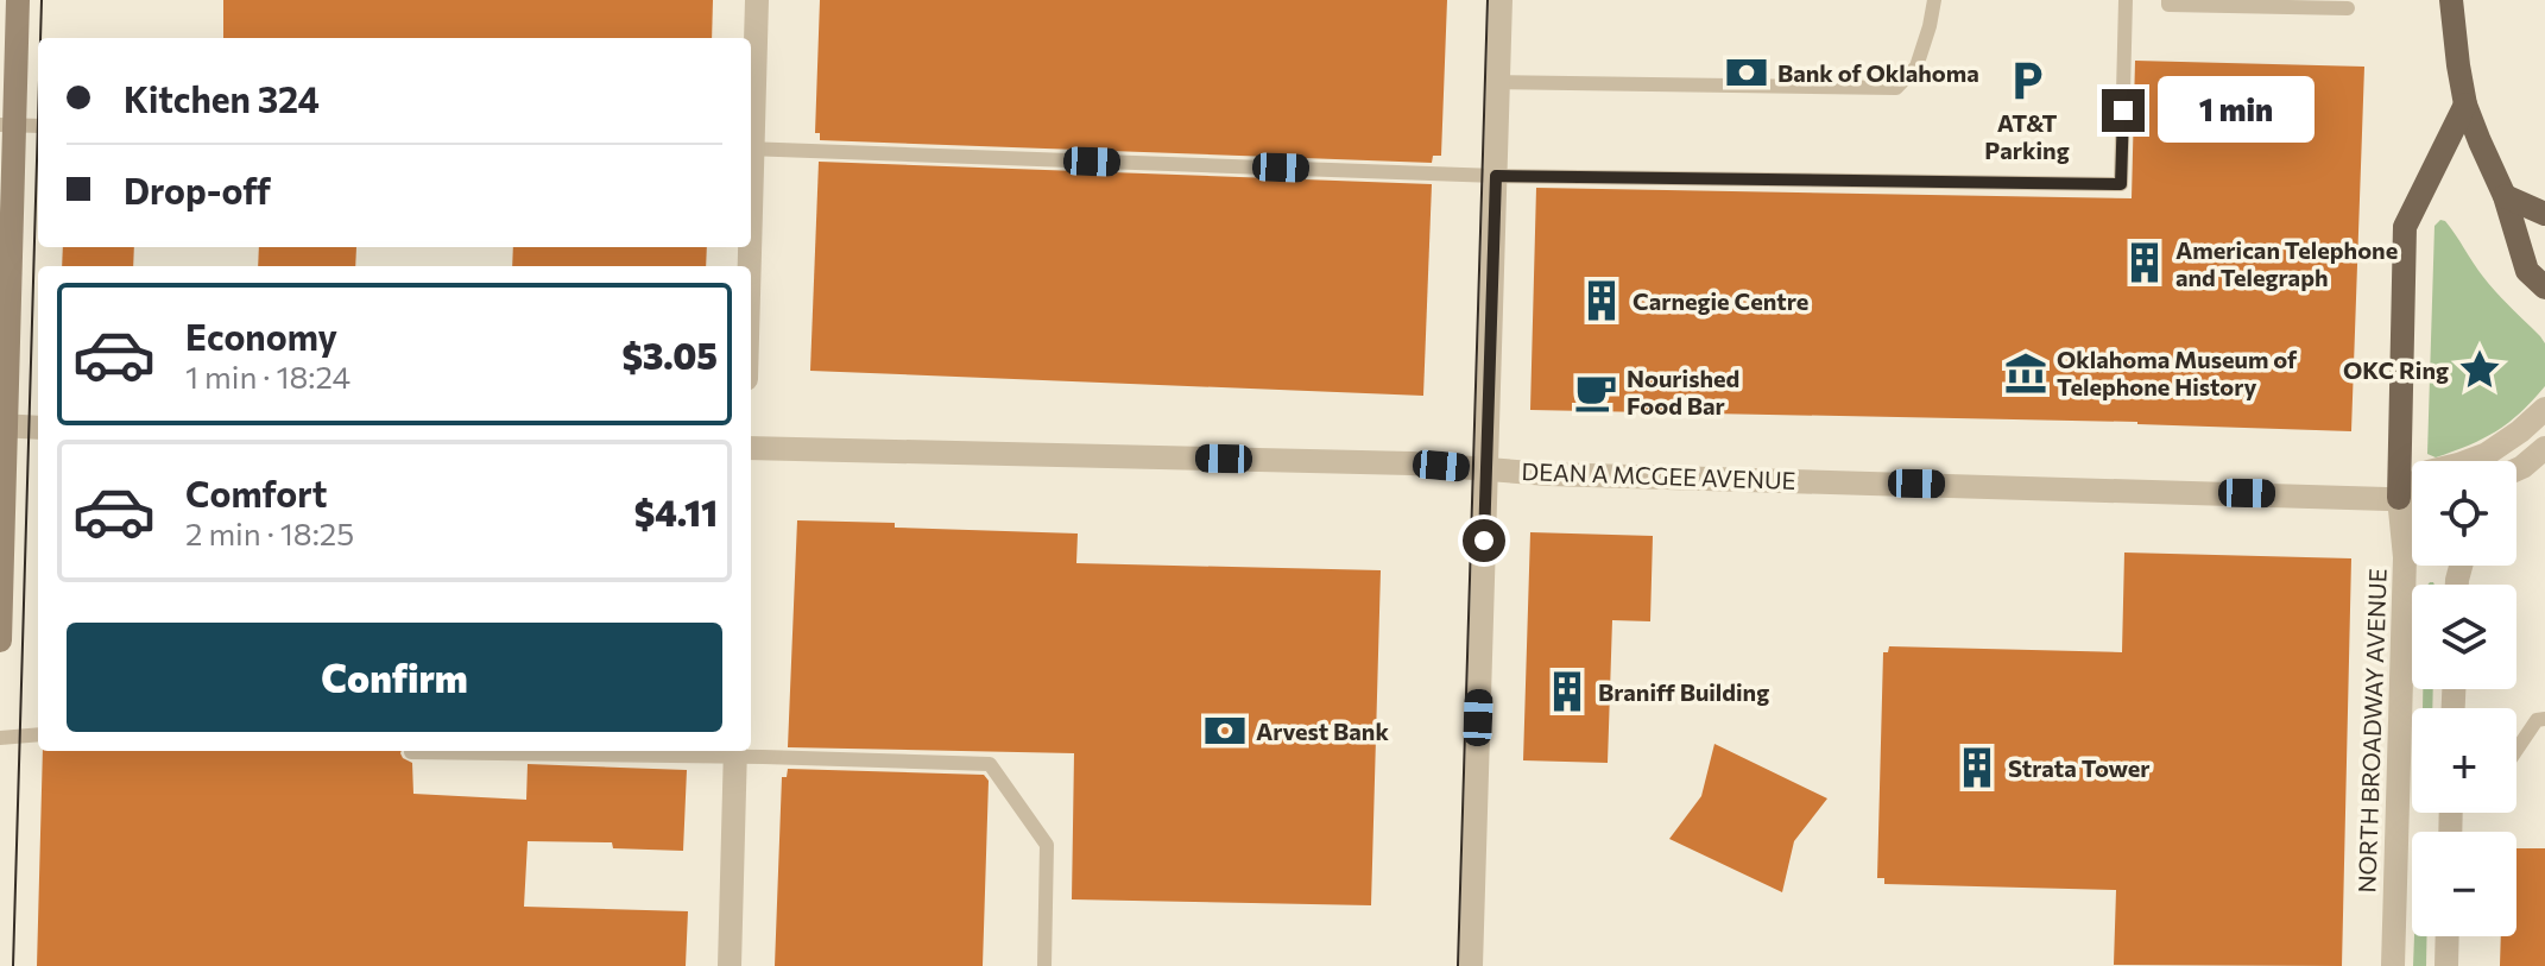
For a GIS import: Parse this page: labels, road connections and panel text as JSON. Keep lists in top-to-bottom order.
{
  "streets": {
    "street": ["DEAN A MCGEE AVENUE", "NORTH BROADWAY AVENUE"]
  },
  "crossings": [
    ["DEAN A MCGEE AVENUE", "NORTH BROADWAY AVENUE"]
  ],
  "places": {
    "bank": ["Bank of Oklahoma", "Arvest Bank"],
    "parking": ["AT&T Parking"],
    "building": [
      "American Telephone and Telegraph",
      "Carnegie Centre",
      "Braniff Building",
      "Strata Tower"
    ],
    "place": ["OKC Ring"],
    "museum": ["Oklahoma Museum of Telephone History"],
    "cafe": ["Nourished Food Bar"]
  },
  "page": {
    "banner": ["Kitchen 324", "Drop-off"],
    "bubble": "1 min",
    "list": [
      {
        "name": "Economy",
        "note": "1 min · 18:24",
        "value": "$3.05"
      },
      {
        "name": "Comfort",
        "note": "2 min · 18:25",
        "value": "$4.11"
      }
    ],
    "map_buttons": ["+", "−"],
    "buttons": "Confirm"
  }
}
